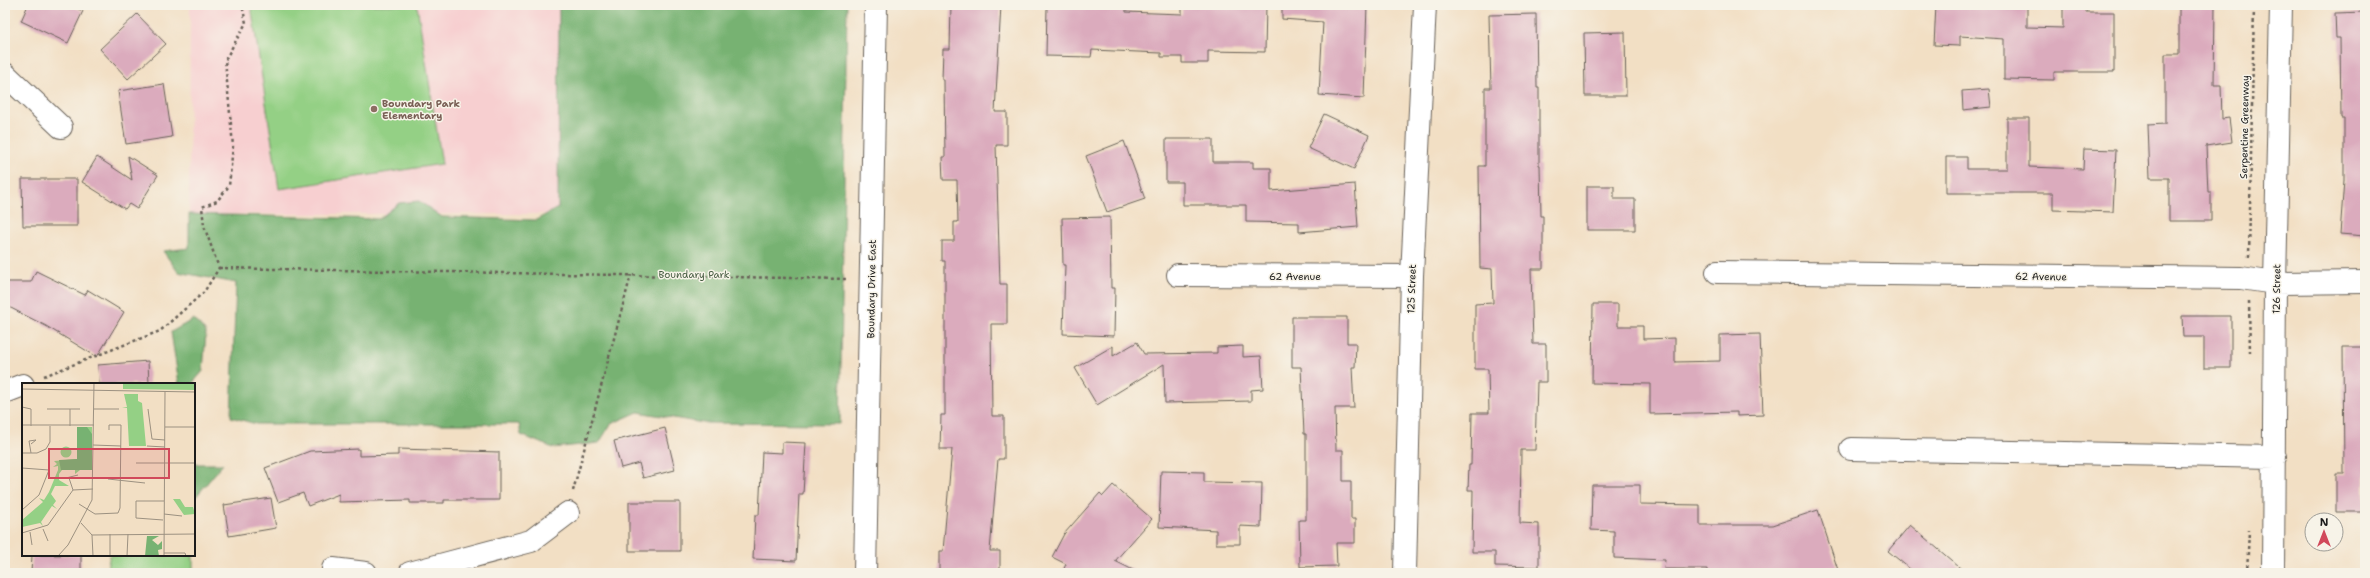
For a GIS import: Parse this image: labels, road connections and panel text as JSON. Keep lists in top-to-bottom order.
{
  "streets": {
    "street": [
      "62 Avenue",
      "Boundary Drive East",
      "125 Street",
      "126 Street"
    ],
    "path": ["Serpentine Greenway"]
  },
  "crossings": [
    ["62 Avenue", "125 Street"],
    ["62 Avenue", "126 Street"]
  ],
  "parks": ["Boundary Park"],
  "places": ["Boundary Park Elementary"],
  "north": "top"
}
